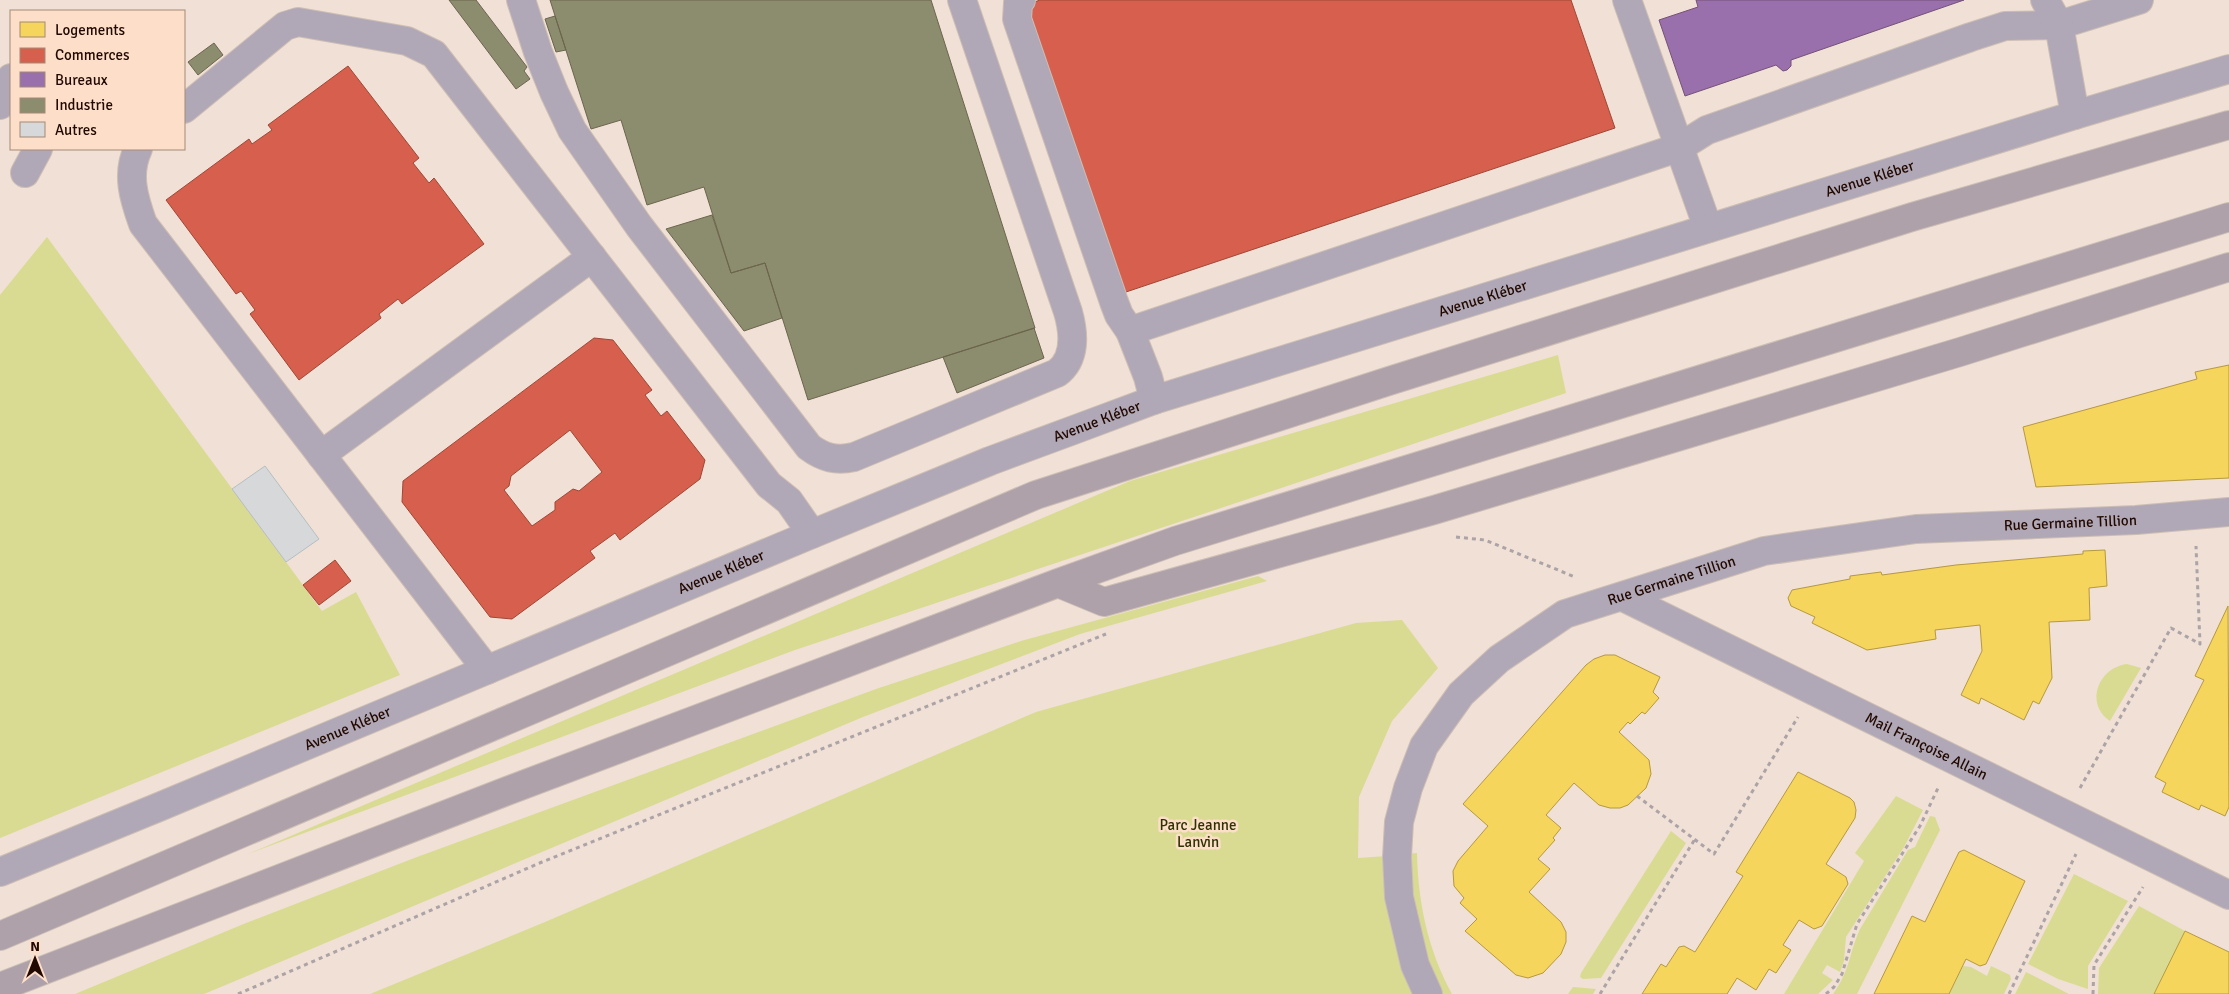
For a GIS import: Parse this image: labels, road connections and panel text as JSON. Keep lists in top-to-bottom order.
{
  "streets": {
    "street": ["Avenue Kléber", "Rue Germaine Tillion", "Mail Françoise Allain"]
  },
  "crossings": [
    ["Rue Germaine Tillion", "Mail Françoise Allain"]
  ],
  "parks": ["Parc Jeanne Lanvin"],
  "legend": [
    "Logements",
    "Commerces",
    "Bureaux",
    "Industrie",
    "Autres"
  ],
  "north": "top"
}
